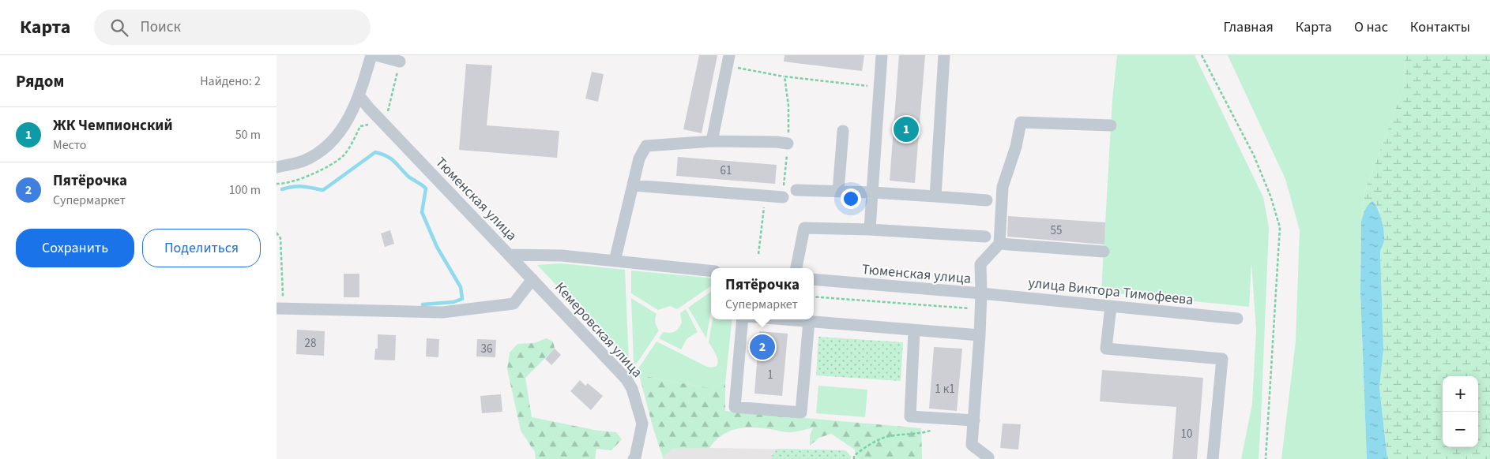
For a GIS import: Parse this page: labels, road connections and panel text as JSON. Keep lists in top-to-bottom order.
{
  "streets": {
    "street": ["Тюменская улица", "улица Виктора Тимофеева", "Кемеровская улица"]
  },
  "crossings": [
    ["Тюменская улица", "улица Виктора Тимофеева"],
    ["Тюменская улица", "Кемеровская улица"]
  ],
  "house_numbers": [
    "61",
    "55",
    "28",
    "36",
    "1",
    "1 к1",
    "10"
  ],
  "page": {
    "header": "Карта",
    "search": "Поиск",
    "nav": [
      "Главная",
      "Карта",
      "О нас",
      "Контакты"
    ],
    "heading": ["Рядом", "Найдено: 2"],
    "list": [
      {
        "mark": "1",
        "name": "ЖК Чемпионский",
        "note": "Место",
        "value": "50 m"
      },
      {
        "mark": "2",
        "name": "Пятёрочка",
        "note": "Супермаркет",
        "value": "100 m"
      }
    ],
    "pins": ["1", "2"],
    "buttons": ["Сохранить", "Поделиться"],
    "popup": ["Пятёрочка", "Супермаркет"],
    "map_buttons": ["+", "−"]
  }
}
